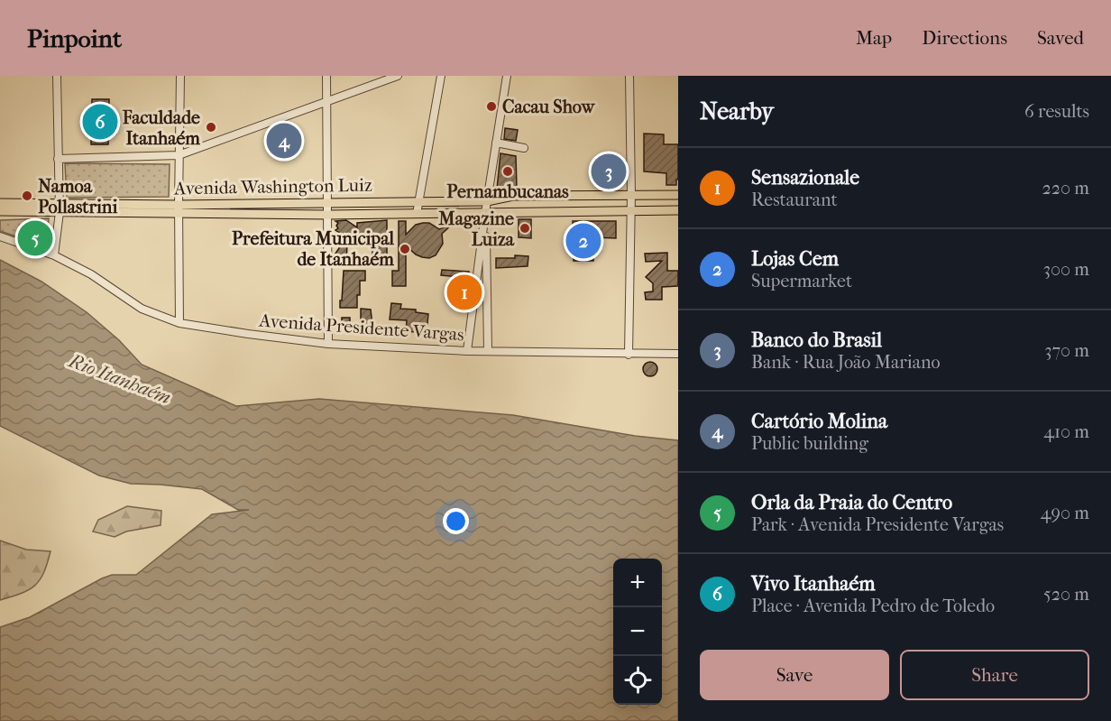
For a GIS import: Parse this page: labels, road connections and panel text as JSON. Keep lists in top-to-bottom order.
{
  "streets": {
    "main road": ["Avenida Washington Luiz"],
    "street": ["Avenida Presidente Vargas"]
  },
  "water": ["Rio Itanhaém"],
  "places": [
    "Cacau Show",
    "Faculdade Itanhaém",
    "Pernambucanas",
    "Namoa Pollastrini",
    "Magazine Luiza",
    "Prefeitura Municipal de Itanhaém"
  ],
  "page": {
    "header": "Pinpoint",
    "nav": ["Map", "Directions", "Saved"],
    "heading": ["Nearby", "6 results"],
    "pins": [
      "6",
      "4",
      "3",
      "5",
      "2",
      "1"
    ],
    "list": [
      {
        "mark": "1",
        "name": "Sensazionale",
        "note": "Restaurant",
        "value": "220 m"
      },
      {
        "mark": "2",
        "name": "Lojas Cem",
        "note": "Supermarket",
        "value": "300 m"
      },
      {
        "mark": "3",
        "name": "Banco do Brasil",
        "note": "Bank · Rua João Mariano",
        "value": "370 m"
      },
      {
        "mark": "4",
        "name": "Cartório Molina",
        "note": "Public building",
        "value": "410 m"
      },
      {
        "mark": "5",
        "name": "Orla da Praia do Centro",
        "note": "Park · Avenida Presidente Vargas",
        "value": "490 m"
      },
      {
        "mark": "6",
        "name": "Vivo Itanhaém",
        "note": "Place · Avenida Pedro de Toledo",
        "value": "520 m"
      }
    ],
    "map_buttons": ["+", "−"],
    "buttons": ["Save", "Share"]
  }
}
